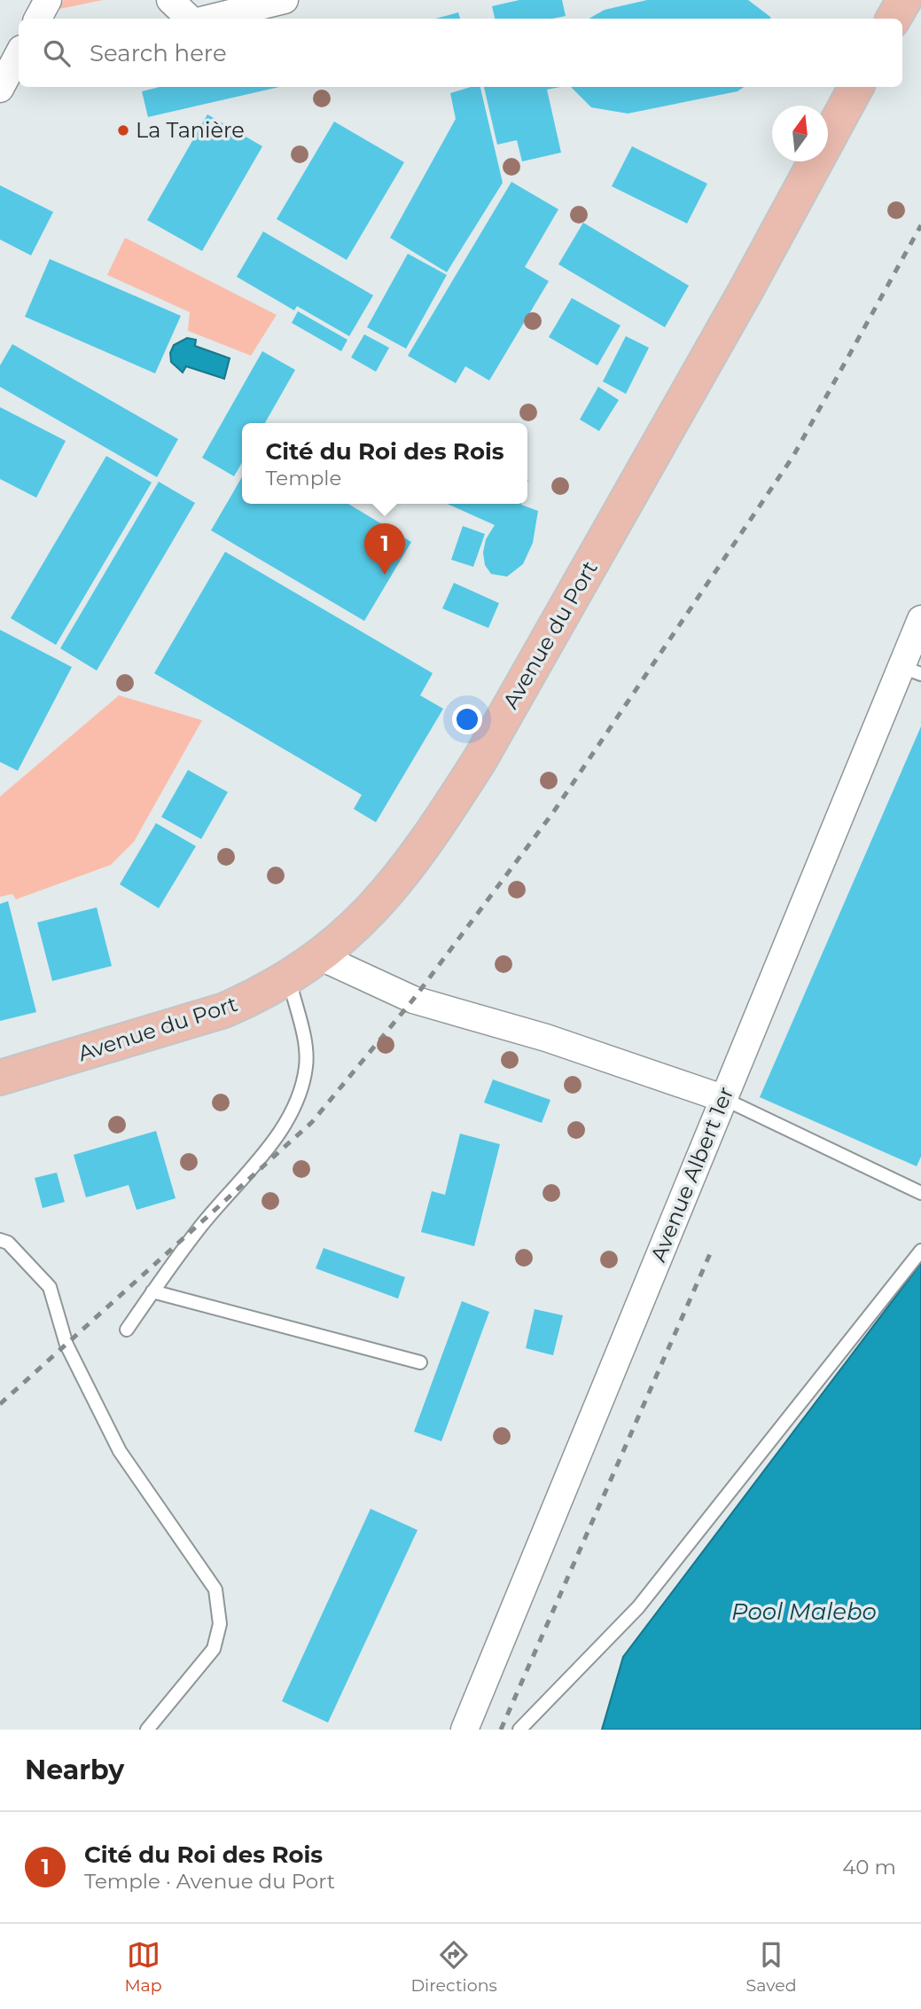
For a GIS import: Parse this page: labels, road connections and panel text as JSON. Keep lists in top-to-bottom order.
{
  "streets": {
    "main road": ["Avenue du Port"],
    "street": ["Avenue Albert 1er"]
  },
  "water": ["Pool Malebo"],
  "places": ["La Tanière"],
  "north": "top",
  "page": {
    "search": "Search here",
    "popup": ["Cité du Roi des Rois", "Temple"],
    "pins": "1",
    "heading": "Nearby",
    "list": [
      {
        "mark": "1",
        "name": "Cité du Roi des Rois",
        "note": "Temple · Avenue du Port",
        "value": "40 m"
      }
    ],
    "nav": ["Map", "Directions", "Saved"]
  }
}
